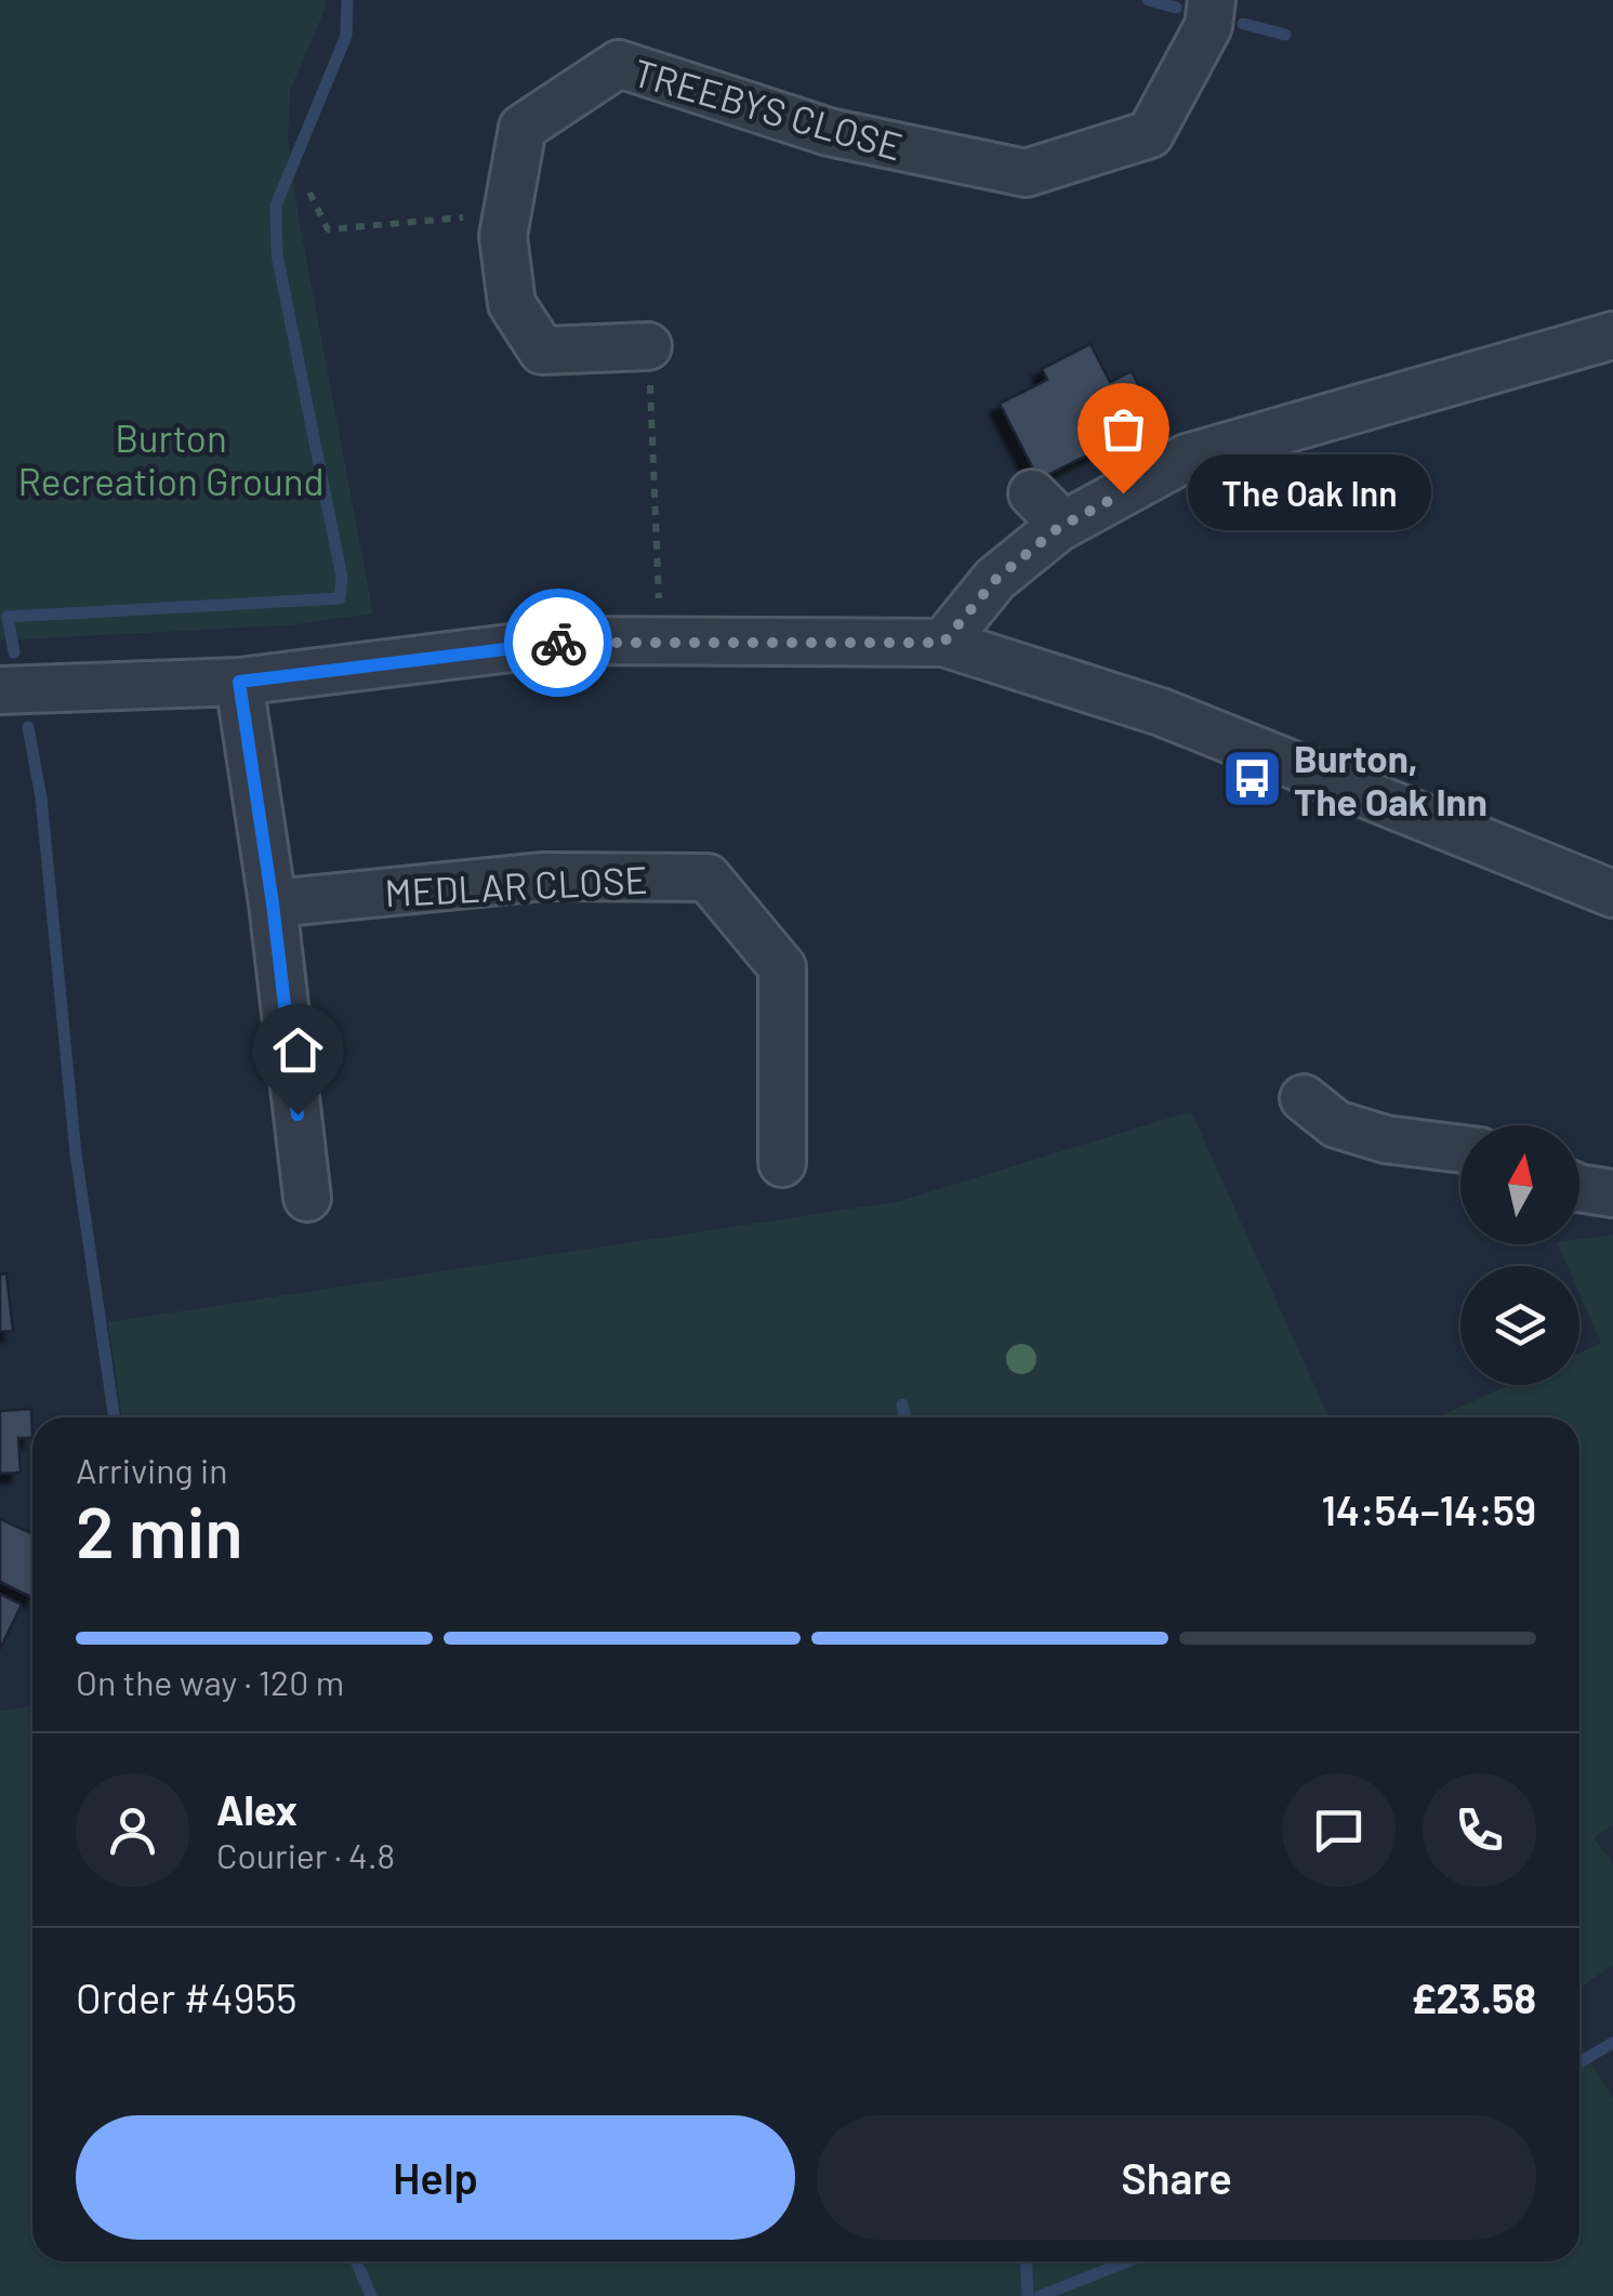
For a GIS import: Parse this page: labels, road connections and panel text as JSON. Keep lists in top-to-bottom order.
{
  "streets": {
    "street": ["TREEBYS CLOSE", "MEDLAR CLOSE"]
  },
  "parks": ["Burton Recreation Ground"],
  "places": {
    "other": ["The Oak Inn"],
    "bus stop": ["Burton, The Oak Inn"]
  },
  "north": "top",
  "page": {
    "bubble": "The Oak Inn",
    "heading": ["2 min", "Arriving in", "14:54–14:59"],
    "panel": [
      "Alex",
      "Courier · 4.8",
      "Order #4955",
      "£23.58"
    ],
    "bar": "On the way · 120 m",
    "buttons": ["Help", "Share"]
  }
}
